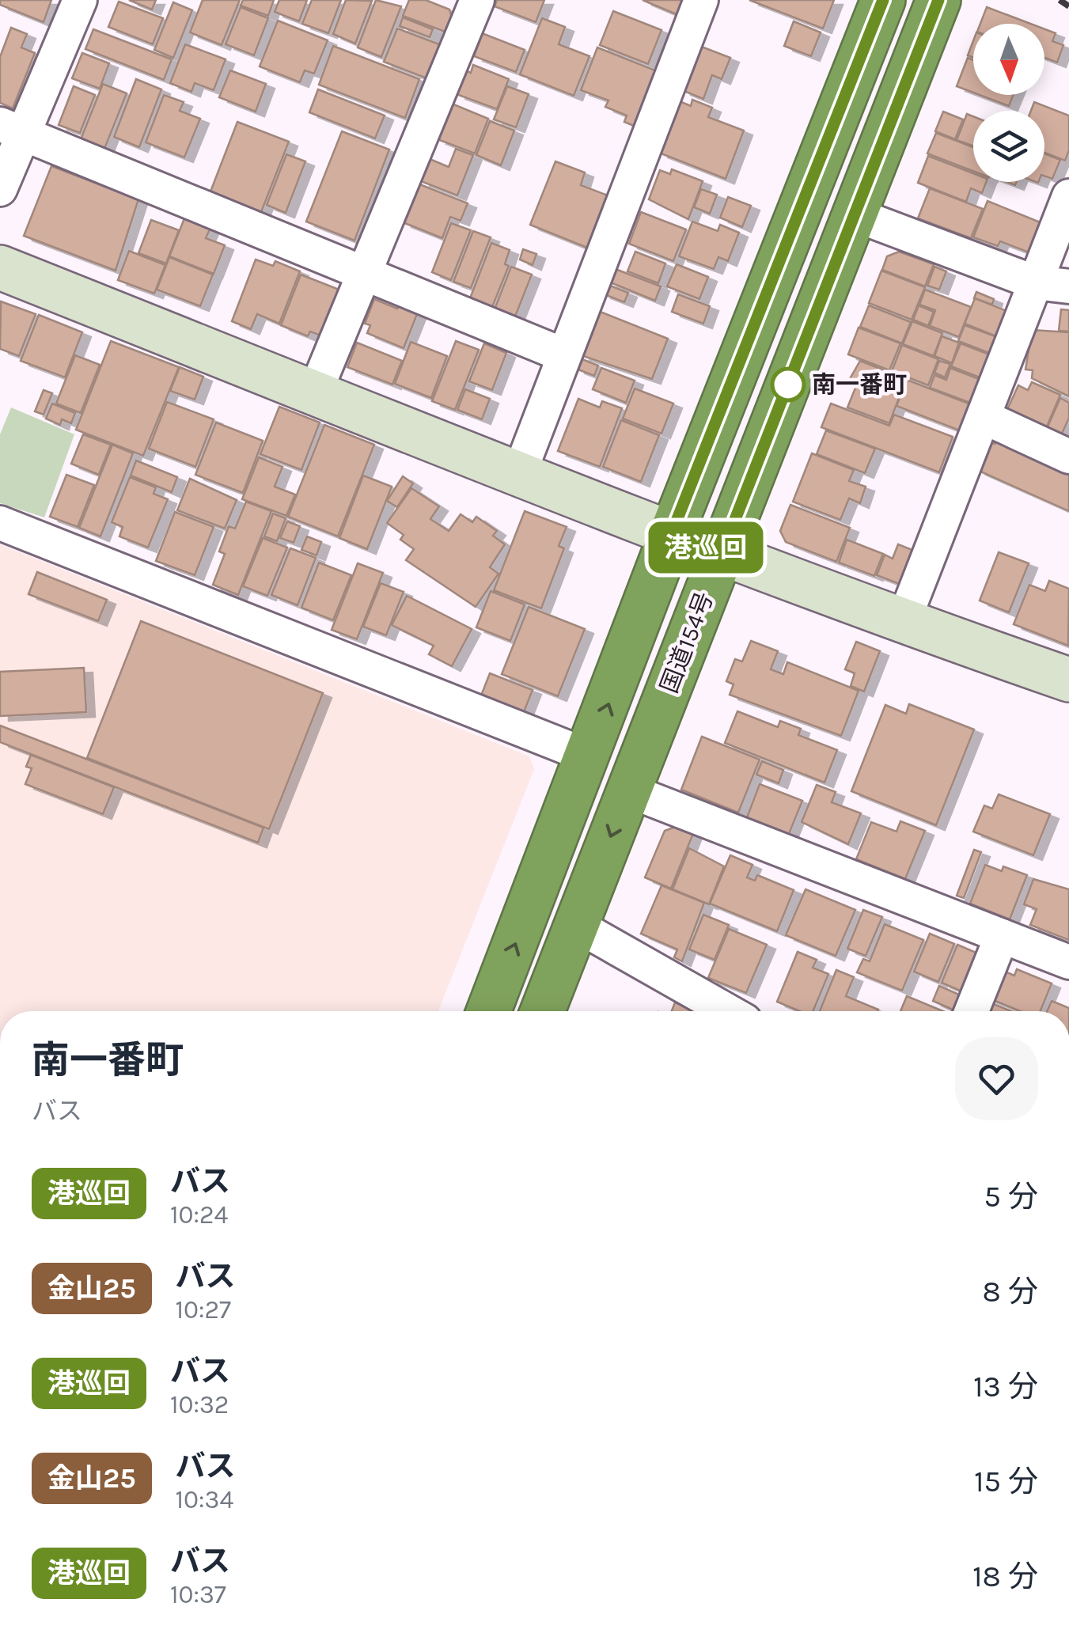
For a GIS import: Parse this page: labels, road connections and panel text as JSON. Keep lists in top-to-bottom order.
{
  "streets": {
    "highway": ["国道154号"]
  },
  "places": ["南一番町"],
  "lines": ["bus line 港巡回"],
  "north": "bottom",
  "page": {
    "on_map": "港巡回",
    "heading": ["南一番町", "バス"],
    "list": [
      {
        "mark": "港巡回",
        "name": "バス",
        "note": "10:24",
        "value": "5 分"
      },
      {
        "mark": "金山25",
        "name": "バス",
        "note": "10:27",
        "value": "8 分"
      },
      {
        "mark": "港巡回",
        "name": "バス",
        "note": "10:32",
        "value": "13 分"
      },
      {
        "mark": "金山25",
        "name": "バス",
        "note": "10:34",
        "value": "15 分"
      },
      {
        "mark": "港巡回",
        "name": "バス",
        "note": "10:37",
        "value": "18 分"
      }
    ]
  }
}
